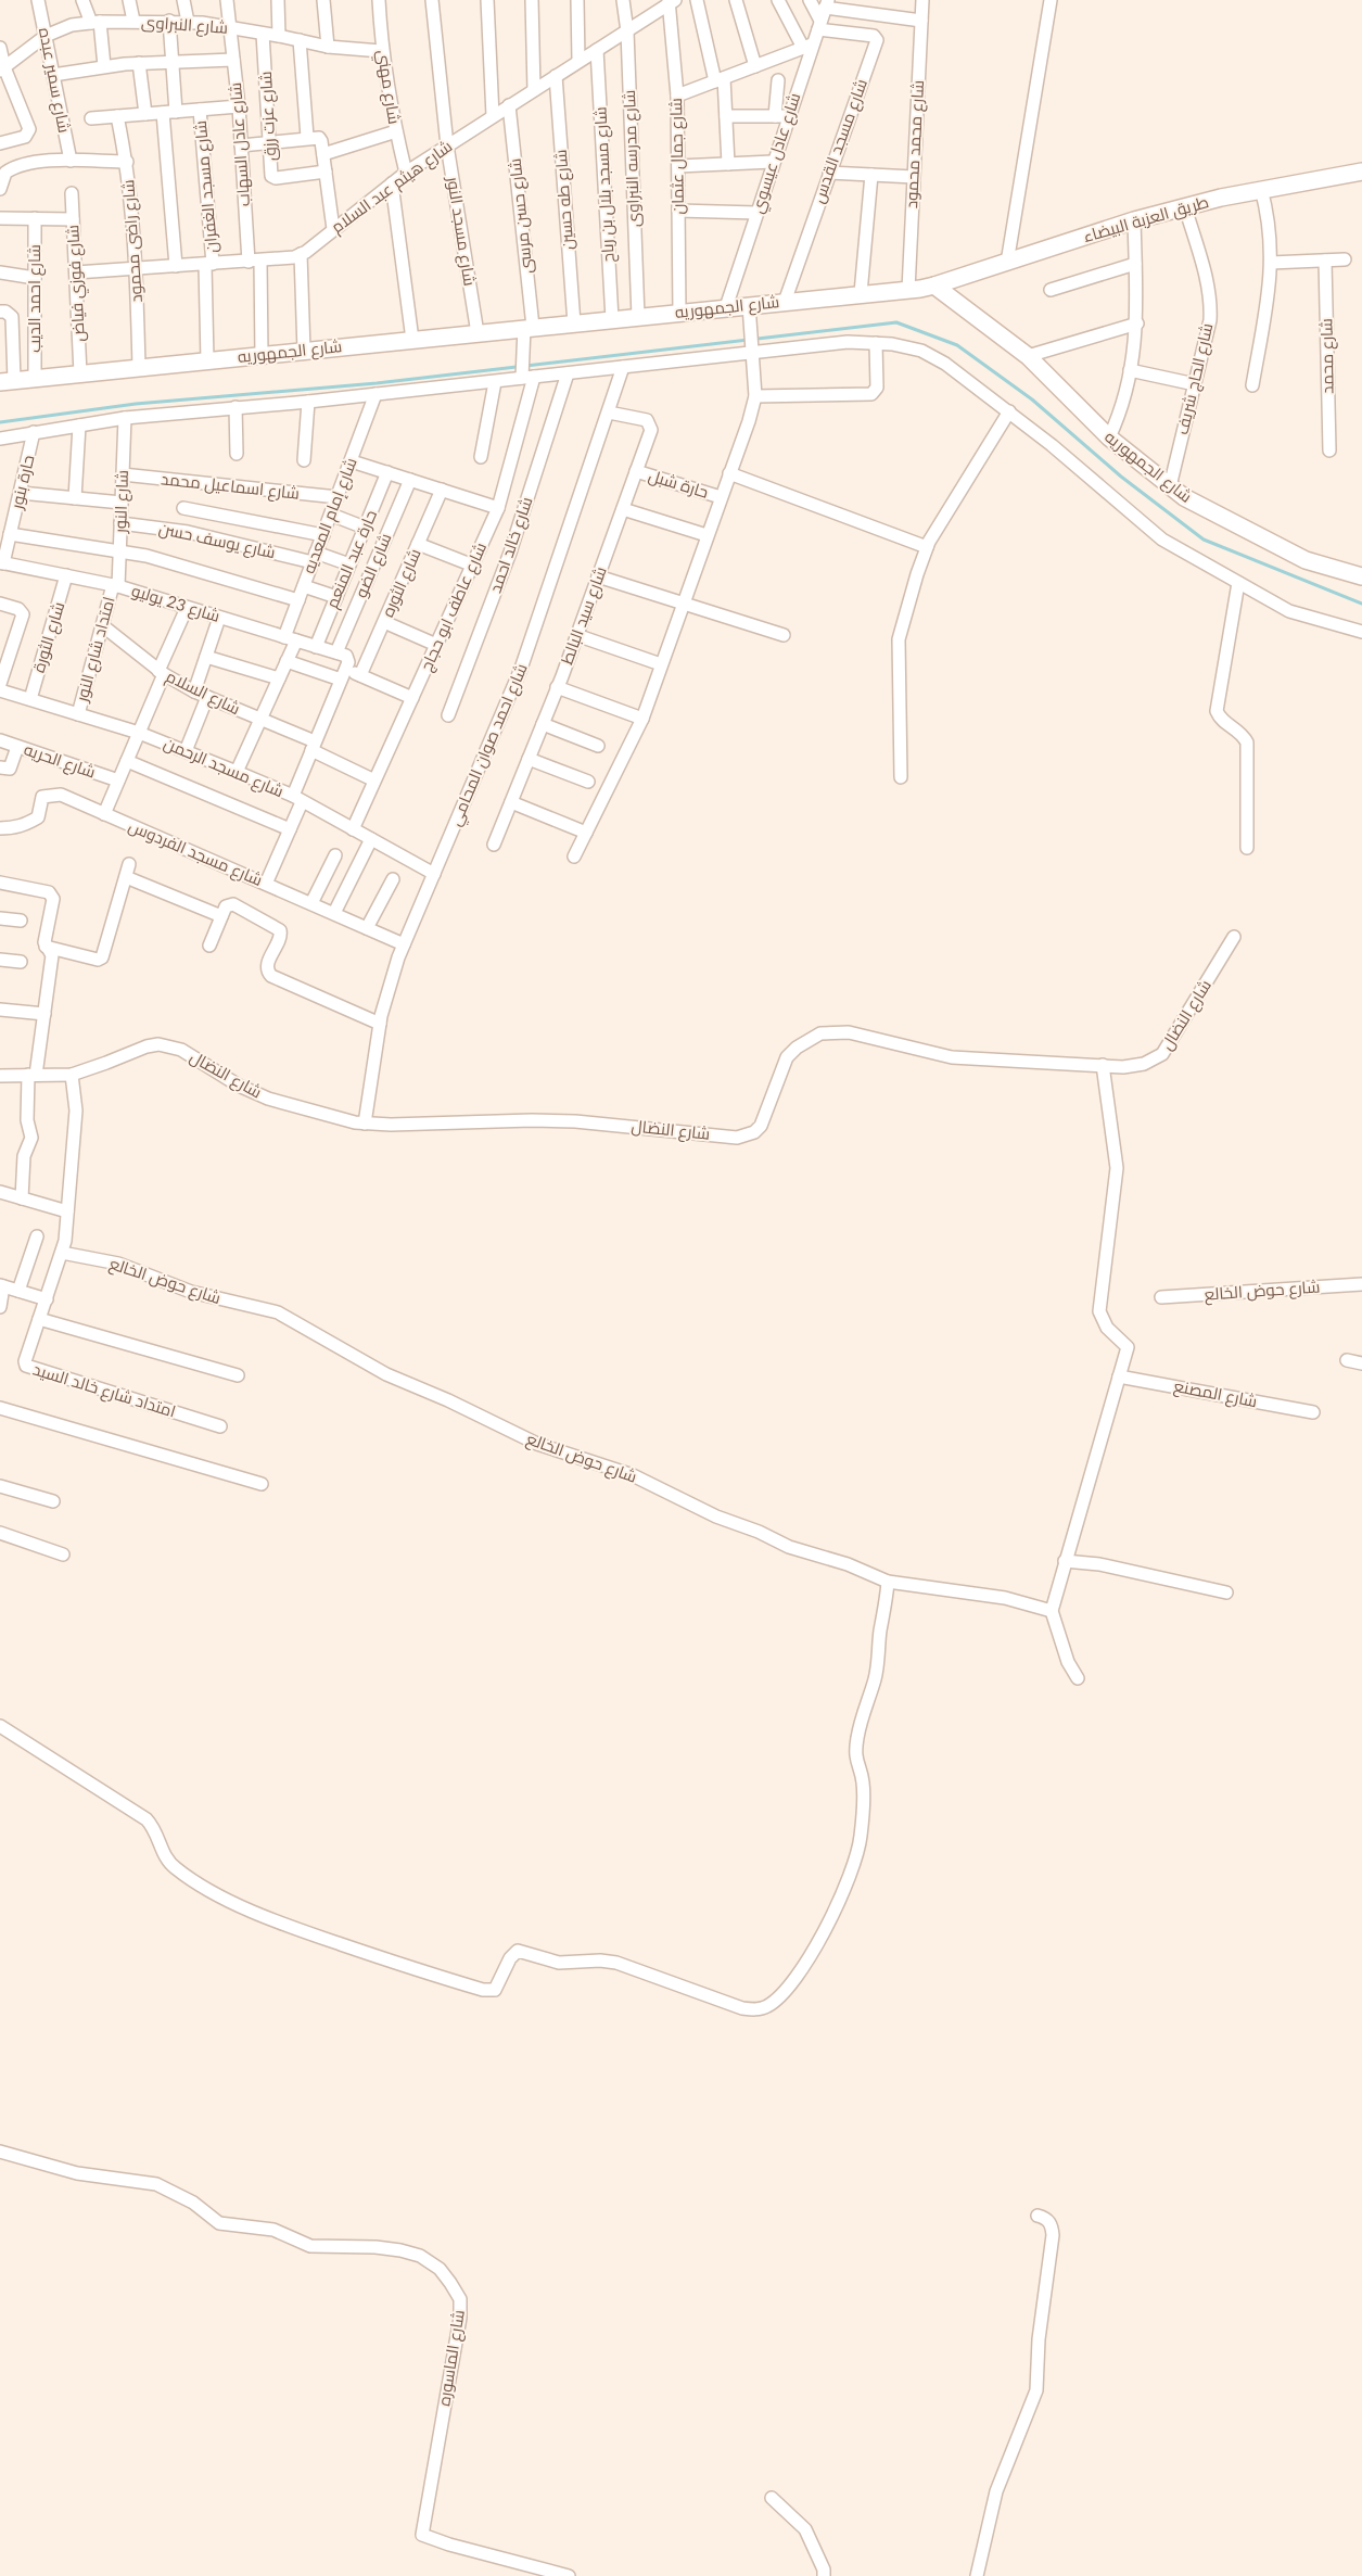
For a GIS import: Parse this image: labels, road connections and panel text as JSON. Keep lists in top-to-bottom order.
{
  "streets": {
    "main road": ["طريق العزبة البيضاء", "شارع الجمهوريه"],
    "street": [
      "شارع النبراوى",
      "شارع سمير عبده",
      "شارع مهني",
      "شارع عزت رزق",
      "شارع مسجد القدس",
      "شارع عادل السهاب",
      "شارع محمد محمود",
      "شارع عادل عيسوي",
      "شارع جمال عثمان",
      "شارع مدرسه النبراوى",
      "شارع مسجد بلال بن رباح",
      "شارع مسجد الغفران",
      "شارع هيثم عبد السلام",
      "شارع طه حسين",
      "شارع حسن مرسى",
      "شارع مسجد النور",
      "شارع راضى محمود",
      "شارع فوزي فياض",
      "شارع احمد الديب",
      "شارع محمد",
      "شارع الحاج شريف",
      "حارة بنور",
      "حارة شبل",
      "شارع اسماعيل محمد",
      "شارع النور",
      "شارع إمام المعديه",
      "شارع يوسف حسن",
      "شارع خالد احمد",
      "حارة عبد المنعم",
      "شارع الضو",
      "شارع الثوره",
      "شارع 23 يوليو",
      "شارع عاطف ابو حجاج",
      "شارع سيد البالط",
      "شارع الثورة",
      "امتداد شارع النور",
      "شارع السلام",
      "شارع احمد صوان المحامي",
      "شارع الحريه",
      "شارع مسجد الرحمن",
      "شارع مسجد الفردوس",
      "شارع النضال",
      "شارع حوض الخالع",
      "امتداد شارع خالد السيد",
      "شارع المصنع",
      "شارع الماسوره"
    ]
  },
  "crossings": [
    ["شارع النبراوى", "شارع سمير عبده"],
    ["شارع النبراوى", "شارع مهني"],
    ["شارع النبراوى", "شارع عزت رزق"],
    ["شارع النبراوى", "شارع عادل السهاب"],
    ["شارع مهني", "شارع هيثم عبد السلام"],
    ["شارع مسجد القدس", "شارع عادل عيسوي"],
    ["شارع مسجد القدس", "شارع الجمهوريه"],
    ["شارع عادل السهاب", "شارع هيثم عبد السلام"],
    ["شارع عادل السهاب", "شارع الجمهوريه"],
    ["شارع محمد محمود", "شارع الجمهوريه"],
    ["شارع عادل عيسوي", "شارع الجمهوريه"],
    ["شارع جمال عثمان", "شارع هيثم عبد السلام"],
    ["شارع جمال عثمان", "شارع الجمهوريه"],
    ["شارع مدرسه النبراوى", "شارع هيثم عبد السلام"],
    ["شارع مدرسه النبراوى", "شارع الجمهوريه"],
    ["شارع مسجد بلال بن رباح", "شارع هيثم عبد السلام"],
    ["شارع مسجد بلال بن رباح", "شارع الجمهوريه"],
    ["شارع مسجد الغفران", "شارع هيثم عبد السلام"],
    ["شارع مسجد الغفران", "شارع الجمهوريه"],
    ["شارع هيثم عبد السلام", "شارع طه حسين"],
    ["شارع هيثم عبد السلام", "شارع حسن مرسى"],
    ["شارع هيثم عبد السلام", "شارع مسجد النور"],
    ["شارع هيثم عبد السلام", "شارع راضى محمود"],
    ["شارع هيثم عبد السلام", "شارع فوزي فياض"],
    ["شارع طه حسين", "شارع الجمهوريه"],
    ["شارع حسن مرسى", "شارع الجمهوريه"],
    ["شارع حسن مرسى", "شارع عاطف ابو حجاج"],
    ["طريق العزبة البيضاء", "شارع الجمهوريه"],
    ["طريق العزبة البيضاء", "شارع الحاج شريف"],
    ["شارع مسجد النور", "شارع الجمهوريه"],
    ["شارع راضى محمود", "شارع الجمهوريه"],
    ["شارع فوزي فياض", "شارع الجمهوريه"],
    ["شارع احمد الديب", "شارع الجمهوريه"],
    ["شارع الجمهوريه", "شارع الحاج شريف"],
    ["حارة بنور", "شارع 23 يوليو"],
    ["حارة شبل", "شارع سيد البالط"],
    ["شارع اسماعيل محمد", "شارع النور"],
    ["شارع اسماعيل محمد", "شارع إمام المعديه"],
    ["شارع النور", "شارع يوسف حسن"],
    ["شارع النور", "شارع 23 يوليو"],
    ["شارع النور", "امتداد شارع النور"],
    ["شارع إمام المعديه", "شارع يوسف حسن"],
    ["شارع إمام المعديه", "شارع 23 يوليو"],
    ["شارع إمام المعديه", "شارع السلام"],
    ["شارع إمام المعديه", "شارع مسجد الرحمن"],
    ["شارع يوسف حسن", "حارة عبد المنعم"],
    ["حارة عبد المنعم", "شارع 23 يوليو"],
    ["شارع الضو", "شارع 23 يوليو"],
    ["شارع 23 يوليو", "شارع الثورة"],
    ["شارع 23 يوليو", "امتداد شارع النور"],
    ["شارع عاطف ابو حجاج", "شارع مسجد الرحمن"],
    ["شارع سيد البالط", "شارع احمد صوان المحامي"],
    ["شارع الثورة", "شارع مسجد الرحمن"],
    ["امتداد شارع النور", "شارع السلام"],
    ["امتداد شارع النور", "شارع مسجد الرحمن"],
    ["شارع احمد صوان المحامي", "شارع مسجد الرحمن"],
    ["شارع احمد صوان المحامي", "شارع مسجد الفردوس"],
    ["شارع احمد صوان المحامي", "شارع النضال"],
    ["شارع النضال", "امتداد شارع خالد السيد"],
    ["شارع حوض الخالع", "امتداد شارع خالد السيد"]
  ]
}
